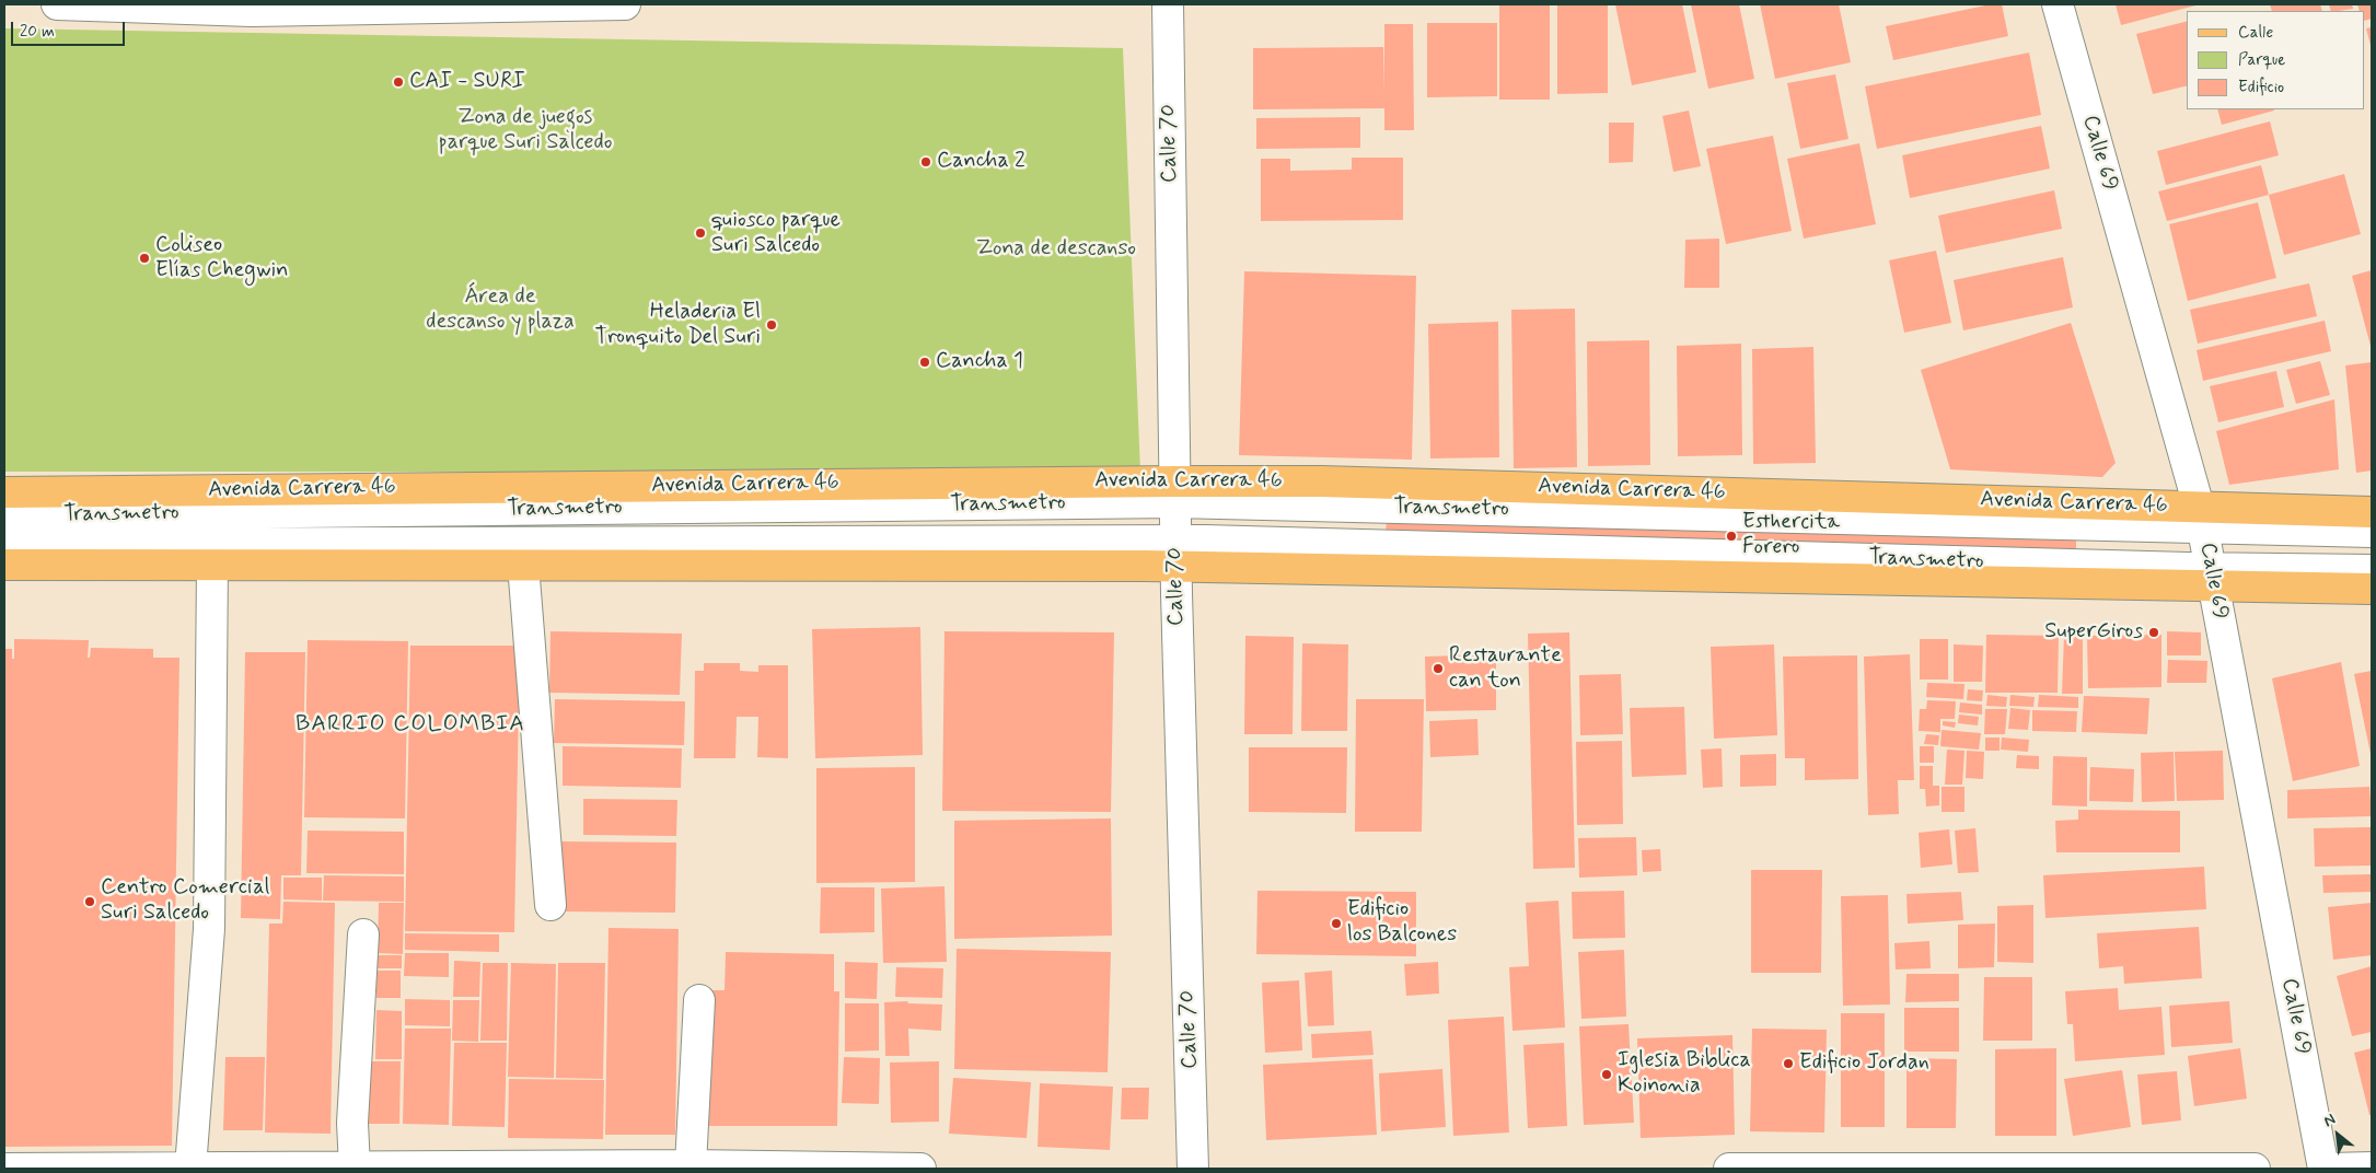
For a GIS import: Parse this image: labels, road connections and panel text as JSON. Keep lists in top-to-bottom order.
{
  "streets": {
    "main road": ["Avenida Carrera 46"],
    "street": ["Calle 70", "Calle 69", "Transmetro"]
  },
  "crossings": [
    ["Calle 70", "Avenida Carrera 46"],
    ["Calle 70", "Transmetro"],
    ["Calle 69", "Avenida Carrera 46"],
    ["Avenida Carrera 46", "Transmetro"]
  ],
  "districts": ["BARRIO COLOMBIA"],
  "parks": ["Zona de juegos parque Suri Salcedo", "Zona de descanso", "Área de descanso y plaza"],
  "places": [
    "CAI - SURI",
    "Cancha 2",
    "quiosco parque Suri Salcedo",
    "Coliseo Elías Chegwin",
    "Heladeria El Tronquito Del Suri",
    "Cancha 1",
    "Esthercita Forero",
    "SuperGiros",
    "Restaurante can ton",
    "Centro Comercial Suri Salcedo",
    "Edificio los Balcones",
    "Edificio Jordan",
    "Iglesia Biblica Koinonia"
  ],
  "legend": ["Calle", "Parque", "Edificio"],
  "scale_bar": "20 m",
  "north": "top left"
}
